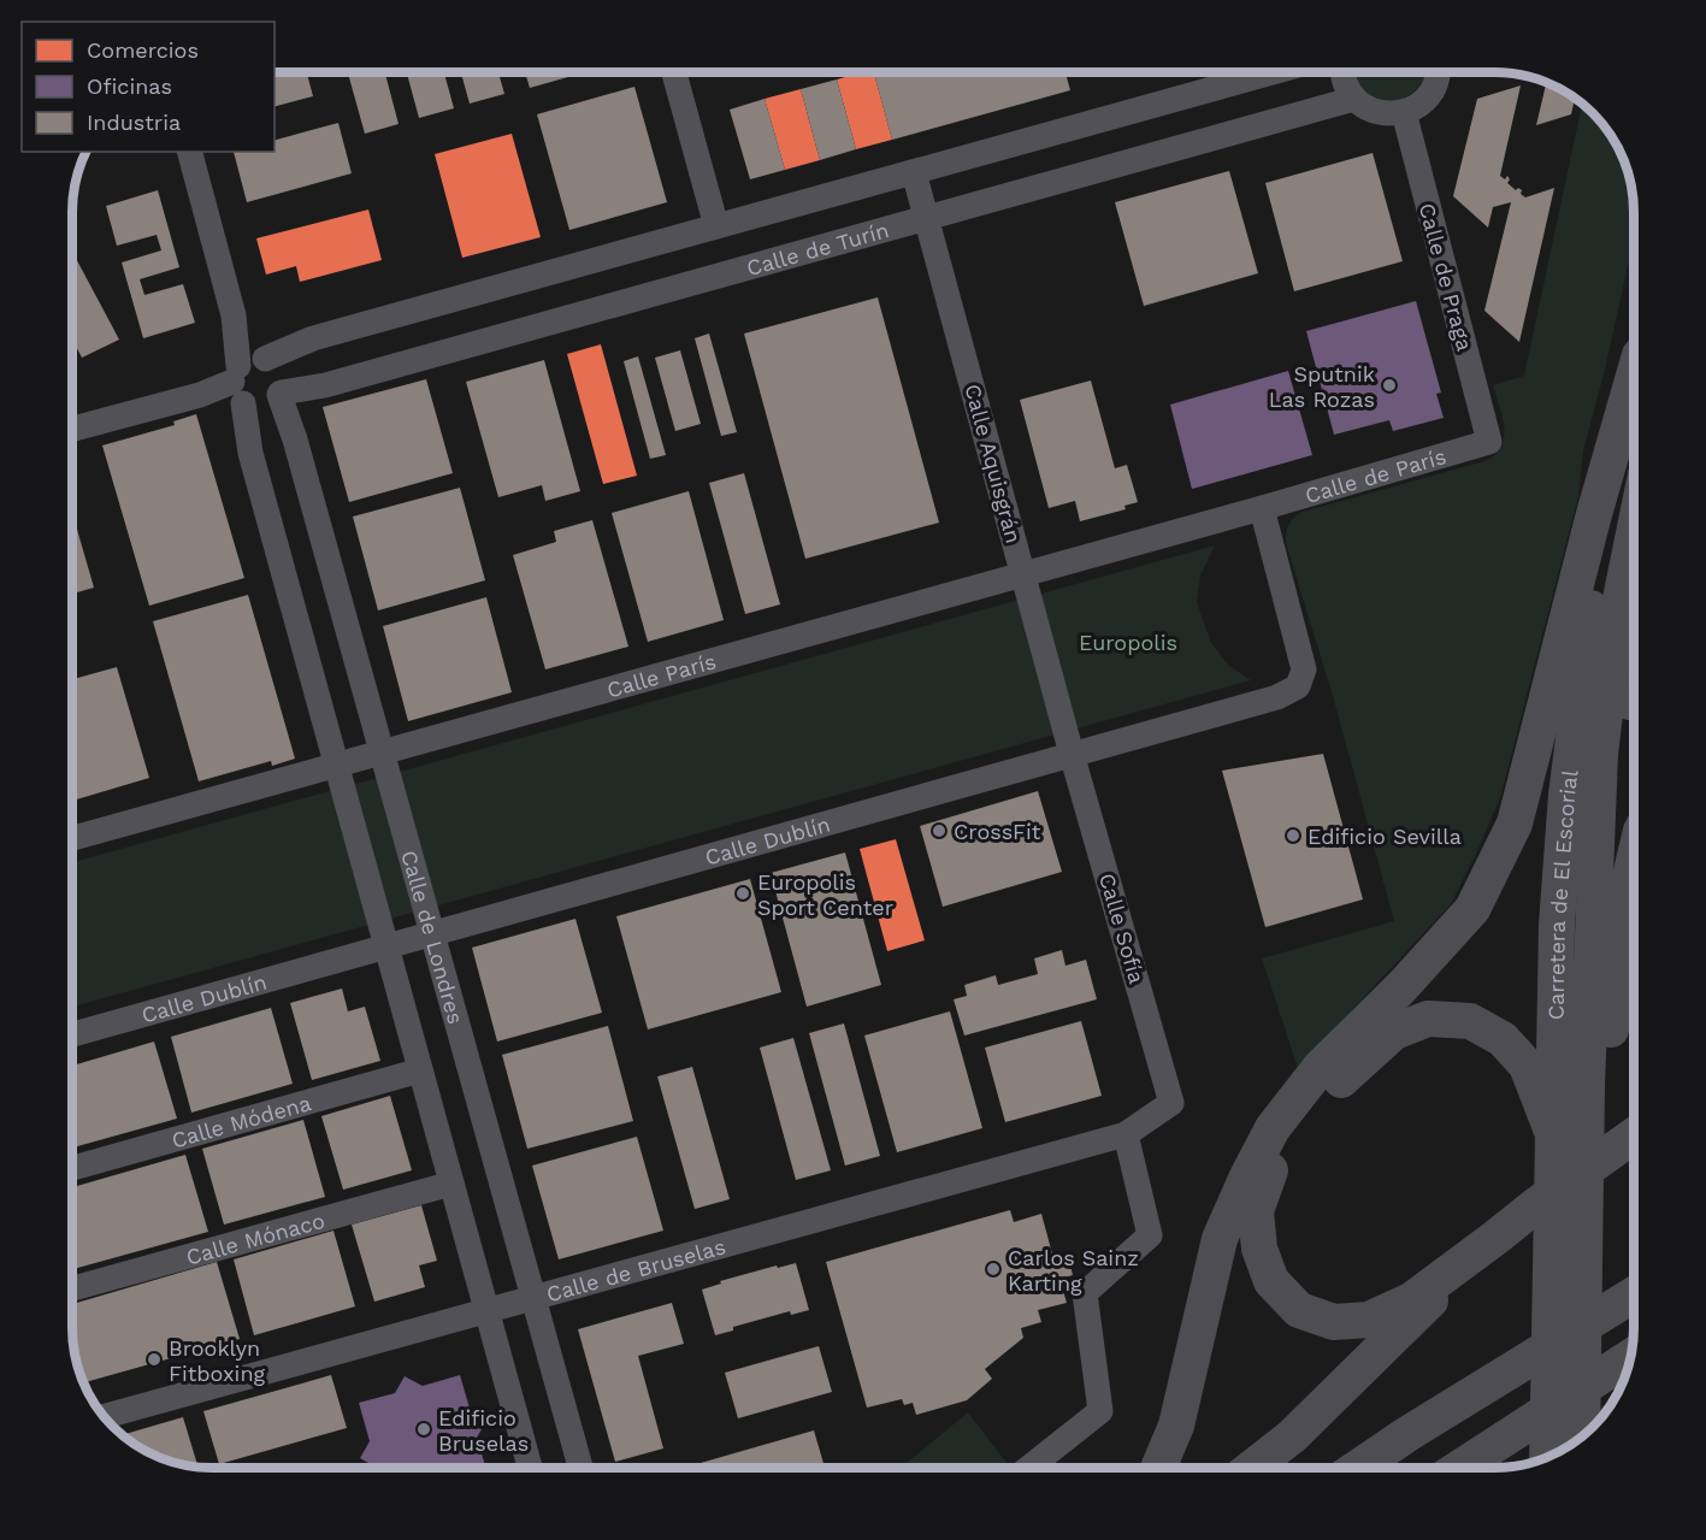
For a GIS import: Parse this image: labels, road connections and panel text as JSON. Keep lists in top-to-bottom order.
{
  "streets": {
    "highway": ["Carretera de El Escorial"],
    "street": [
      "Calle de Turín",
      "Calle de Praga",
      "Calle Aquisgrán",
      "Calle de París",
      "Calle París",
      "Calle Dublín",
      "Calle Sofía",
      "Calle de Londres",
      "Calle Módena",
      "Calle Mónaco",
      "Calle de Bruselas"
    ]
  },
  "crossings": [
    ["Calle de Turín", "Calle Aquisgrán"],
    ["Calle de Turín", "Calle de Londres"],
    ["Calle de Praga", "Calle de París"],
    ["Calle Aquisgrán", "Calle París"],
    ["Calle Aquisgrán", "Calle Dublín"],
    ["Calle Aquisgrán", "Calle Sofía"],
    ["Calle de París", "Calle París"],
    ["Calle de París", "Calle Dublín"],
    ["Calle París", "Calle Dublín"],
    ["Calle París", "Calle de Londres"],
    ["Calle Dublín", "Calle Sofía"],
    ["Calle Dublín", "Calle de Londres"],
    ["Calle Sofía", "Calle de Bruselas"],
    ["Calle de Londres", "Calle de Bruselas"]
  ],
  "parks": ["Europolis"],
  "places": [
    "Sputnik Las Rozas",
    "CrossFit",
    "Edificio Sevilla",
    "Europolis Sport Center",
    "Carlos Sainz Karting",
    "Brooklyn Fitboxing",
    "Edificio Bruselas"
  ],
  "legend": ["Comercios", "Oficinas", "Industria"]
}
